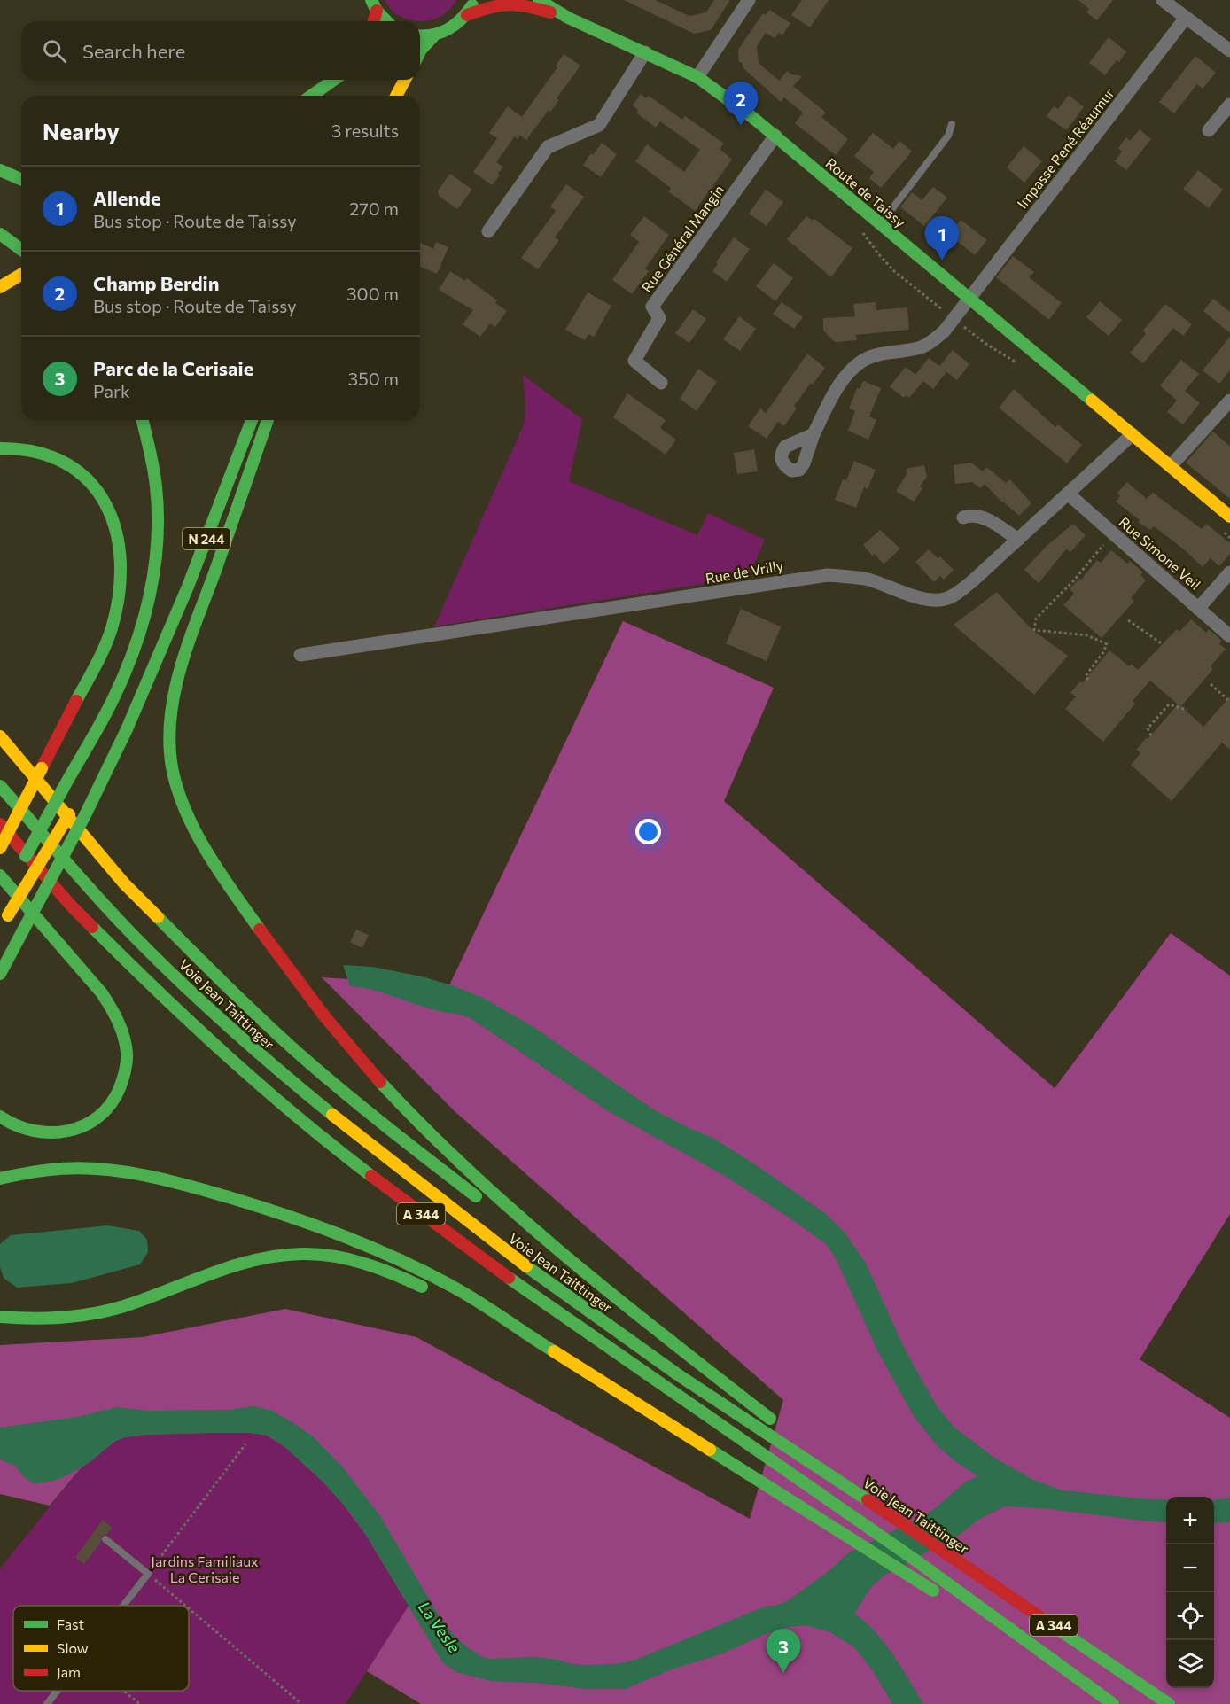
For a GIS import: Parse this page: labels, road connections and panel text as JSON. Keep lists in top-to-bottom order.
{
  "streets": {
    "main road": [
      "Route de Taissy",
      "N 244",
      "Voie Jean Taittinger",
      "A 344"
    ],
    "street": [
      "Impasse René Réaumur",
      "Rue Général Mangin",
      "Rue Simone Veil",
      "Rue de Vrilly"
    ]
  },
  "crossings": [
    ["Impasse René Réaumur", "Route de Taissy"],
    ["Route de Taissy", "Rue Général Mangin"],
    ["Route de Taissy", "Rue de Vrilly"],
    ["Rue Simone Veil", "Rue de Vrilly"]
  ],
  "water": ["La Vesle"],
  "parks": ["Jardins Familiaux La Cerisaie"],
  "legend": ["Fast", "Slow", "Jam"],
  "page": {
    "search": "Search here",
    "pins": ["2", "1", "3"],
    "heading": ["Nearby", "3 results"],
    "list": [
      {
        "mark": "1",
        "name": "Allende",
        "note": "Bus stop · Route de Taissy",
        "value": "270 m"
      },
      {
        "mark": "2",
        "name": "Champ Berdin",
        "note": "Bus stop · Route de Taissy",
        "value": "300 m"
      },
      {
        "mark": "3",
        "name": "Parc de la Cerisaie",
        "note": "Park",
        "value": "350 m"
      }
    ],
    "map_buttons": ["+", "−"]
  }
}
